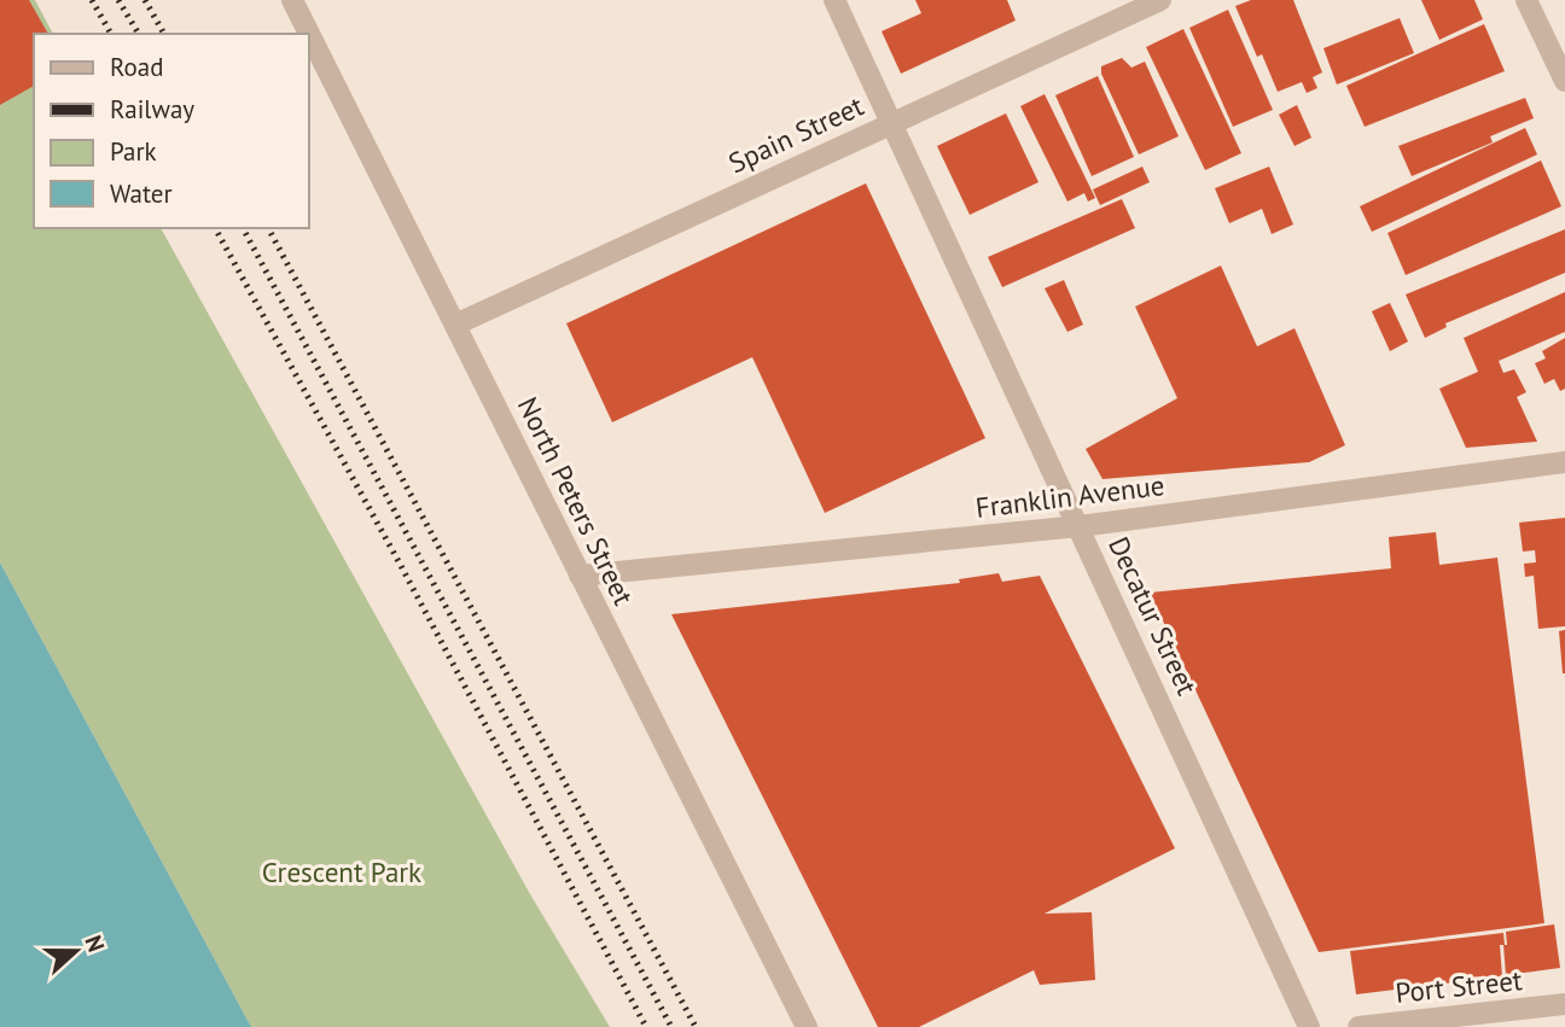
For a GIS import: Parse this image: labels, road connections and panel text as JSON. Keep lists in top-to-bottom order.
{
  "streets": {
    "street": [
      "Spain Street",
      "Franklin Avenue",
      "North Peters Street",
      "Decatur Street",
      "Port Street"
    ]
  },
  "crossings": [
    ["Spain Street", "North Peters Street"],
    ["Spain Street", "Decatur Street"],
    ["Franklin Avenue", "North Peters Street"],
    ["Franklin Avenue", "Decatur Street"]
  ],
  "parks": ["Crescent Park"],
  "legend": [
    "Road",
    "Railway",
    "Park",
    "Water"
  ],
  "north": "right"
}
